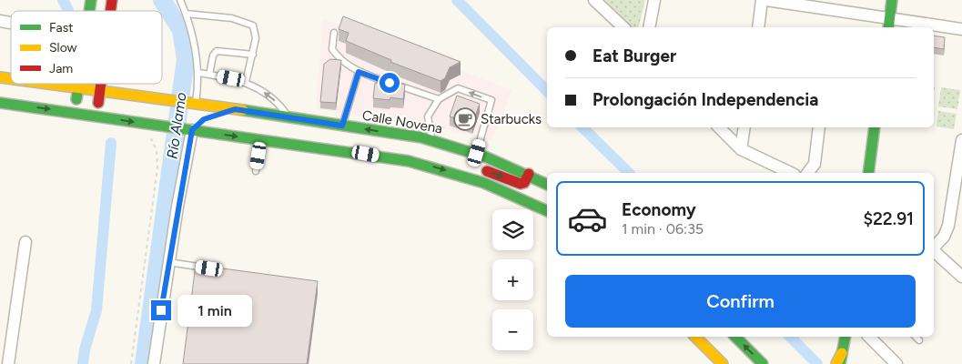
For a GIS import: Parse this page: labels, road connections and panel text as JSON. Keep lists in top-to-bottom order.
{
  "streets": {
    "main road": ["Calle Novena"]
  },
  "water": ["Río Alamo"],
  "places": {
    "cafe": ["Starbucks"]
  },
  "legend": ["Fast", "Slow", "Jam"],
  "page": {
    "banner": ["Eat Burger", "Prolongación Independencia"],
    "list": [
      {
        "name": "Economy",
        "note": "1 min · 06:35",
        "value": "$22.91"
      }
    ],
    "map_buttons": ["+", "−"],
    "buttons": "Confirm",
    "bubble": "1 min"
  }
}
